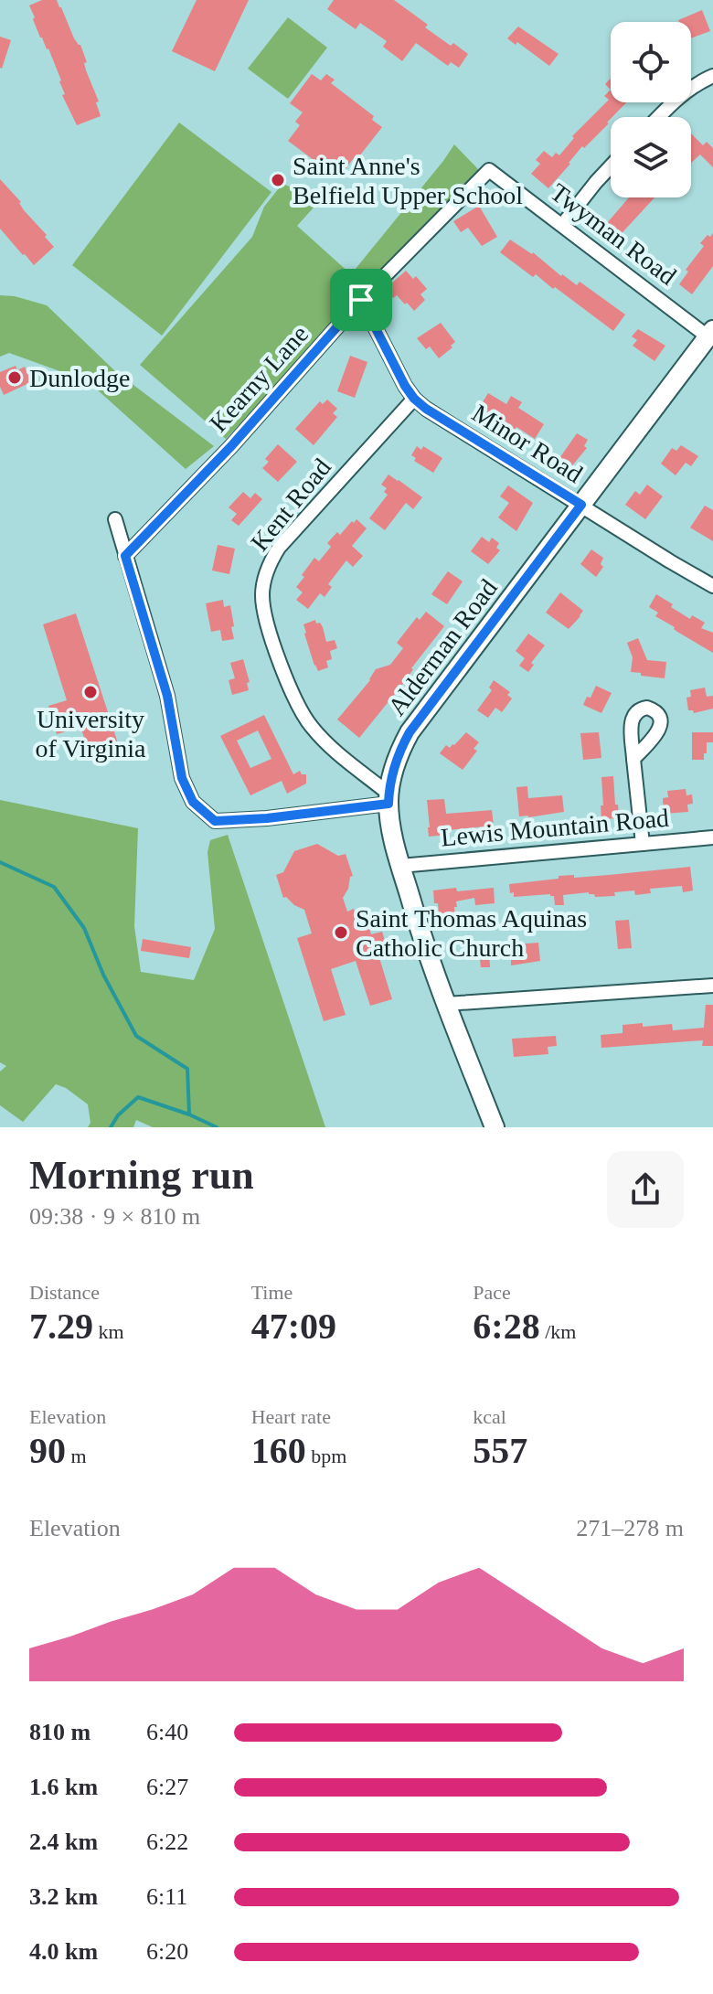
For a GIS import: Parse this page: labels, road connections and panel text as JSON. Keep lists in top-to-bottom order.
{
  "streets": {
    "main road": ["Alderman Road"],
    "street": [
      "Twyman Road",
      "Kearny Lane",
      "Minor Road",
      "Kent Road",
      "Lewis Mountain Road"
    ]
  },
  "crossings": [
    ["Twyman Road", "Kearny Lane"],
    ["Twyman Road", "Alderman Road"],
    ["Kearny Lane", "Minor Road"],
    ["Minor Road", "Kent Road"],
    ["Minor Road", "Alderman Road"],
    ["Kent Road", "Alderman Road"],
    ["Alderman Road", "Lewis Mountain Road"]
  ],
  "places": [
    "Saint Anne's Belfield Upper School",
    "Dunlodge",
    "University of Virginia",
    "Saint Thomas Aquinas Catholic Church"
  ],
  "page": {
    "heading": ["Morning run", "09:38 · 9 × 810 m"],
    "stats": [
      ["Distance", "7.29 km"],
      ["Time", "47:09"],
      ["Pace", "6:28 /km"],
      ["Elevation", "90 m"],
      ["Heart rate", "160 bpm"],
      ["kcal", "557"]
    ],
    "chart": ["Elevation", "271–278 m"],
    "list": [
      {
        "name": "810 m",
        "note": "6:40"
      },
      {
        "name": "1.6 km",
        "note": "6:27"
      },
      {
        "name": "2.4 km",
        "note": "6:22"
      },
      {
        "name": "3.2 km",
        "note": "6:11"
      },
      {
        "name": "4.0 km",
        "note": "6:20"
      }
    ]
  }
}
